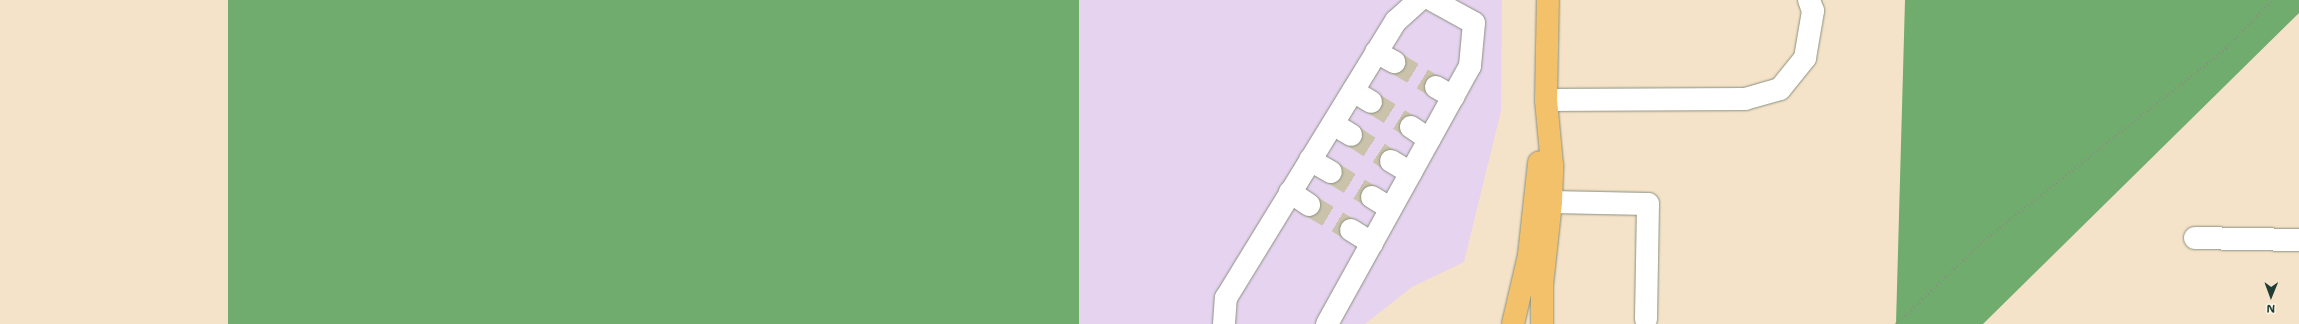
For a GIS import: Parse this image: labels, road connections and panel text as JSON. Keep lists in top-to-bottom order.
{
  "north": "bottom"
}
